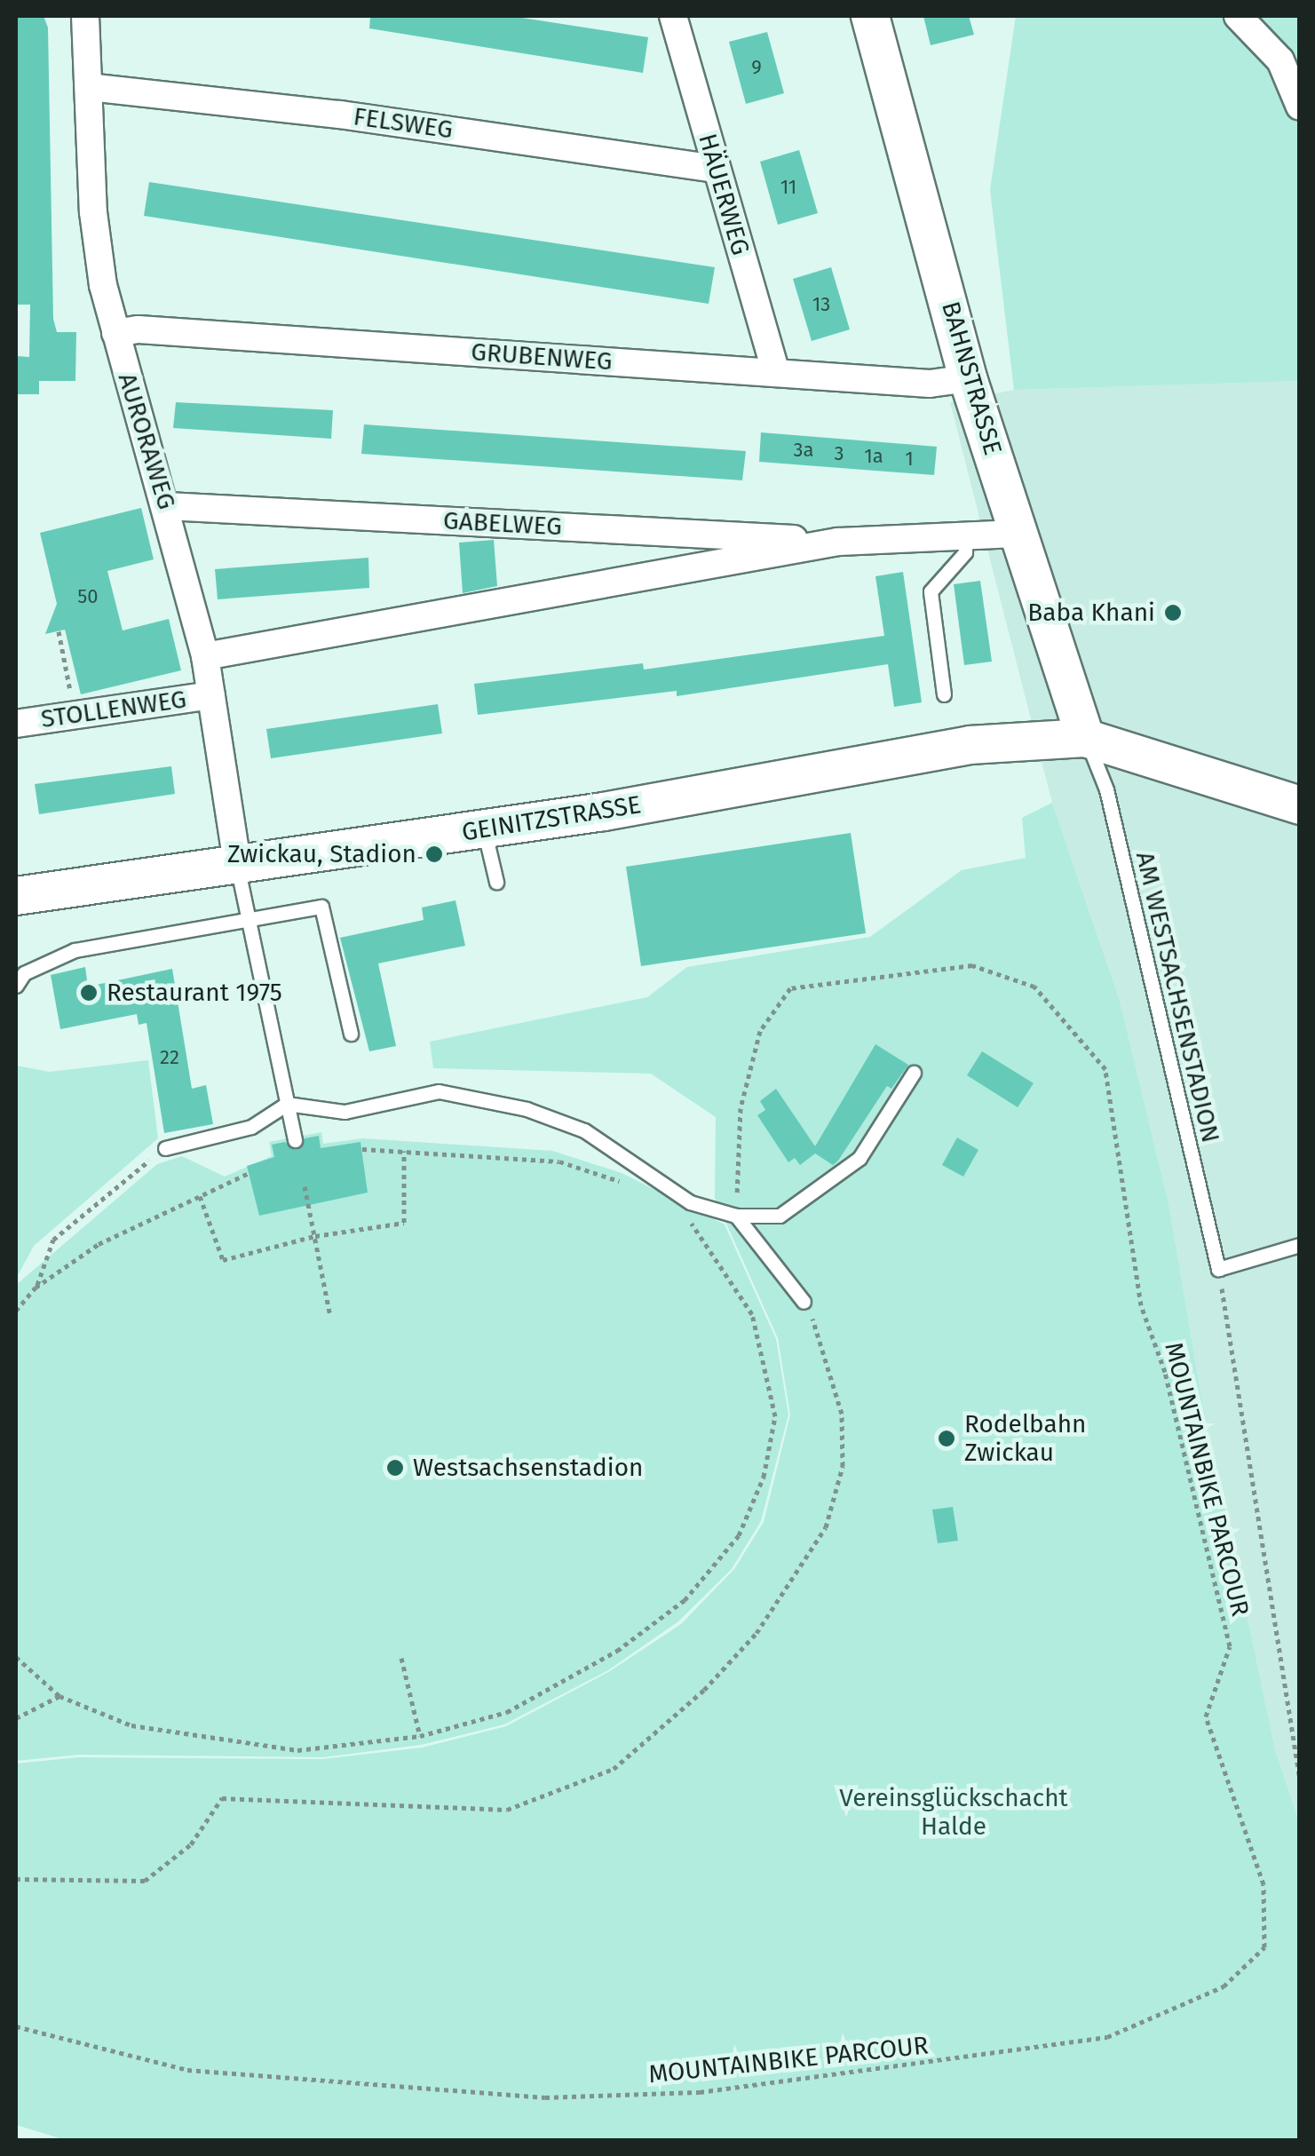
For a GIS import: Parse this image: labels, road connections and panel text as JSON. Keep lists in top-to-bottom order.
{
  "streets": {
    "main road": ["BAHNSTRASSE", "GEINITZSTRASSE"],
    "street": [
      "FELSWEG",
      "HÄUERWEG",
      "GRUBENWEG",
      "AURORAWEG",
      "GABELWEG",
      "STOLLENWEG"
    ],
    "lane": ["AM WESTSACHSENSTADION"],
    "path": ["MOUNTAINBIKE PARCOUR"]
  },
  "crossings": [
    ["FELSWEG", "HÄUERWEG"],
    ["FELSWEG", "AURORAWEG"],
    ["HÄUERWEG", "GRUBENWEG"],
    ["GRUBENWEG", "BAHNSTRASSE"],
    ["GRUBENWEG", "AURORAWEG"],
    ["BAHNSTRASSE", "GABELWEG"],
    ["BAHNSTRASSE", "GEINITZSTRASSE"],
    ["BAHNSTRASSE", "AM WESTSACHSENSTADION"],
    ["AURORAWEG", "GABELWEG"],
    ["AURORAWEG", "STOLLENWEG"],
    ["AURORAWEG", "GEINITZSTRASSE"],
    ["GEINITZSTRASSE", "AM WESTSACHSENSTADION"]
  ],
  "parks": ["Vereinsglückschacht Halde"],
  "places": [
    "Baba Khani",
    "Zwickau, Stadion",
    "Restaurant 1975",
    "Rodelbahn Zwickau",
    "Westsachsenstadion"
  ],
  "house_numbers": [
    "9",
    "11",
    "13",
    "3a",
    "3",
    "1a",
    "1",
    "50",
    "22"
  ]
}
